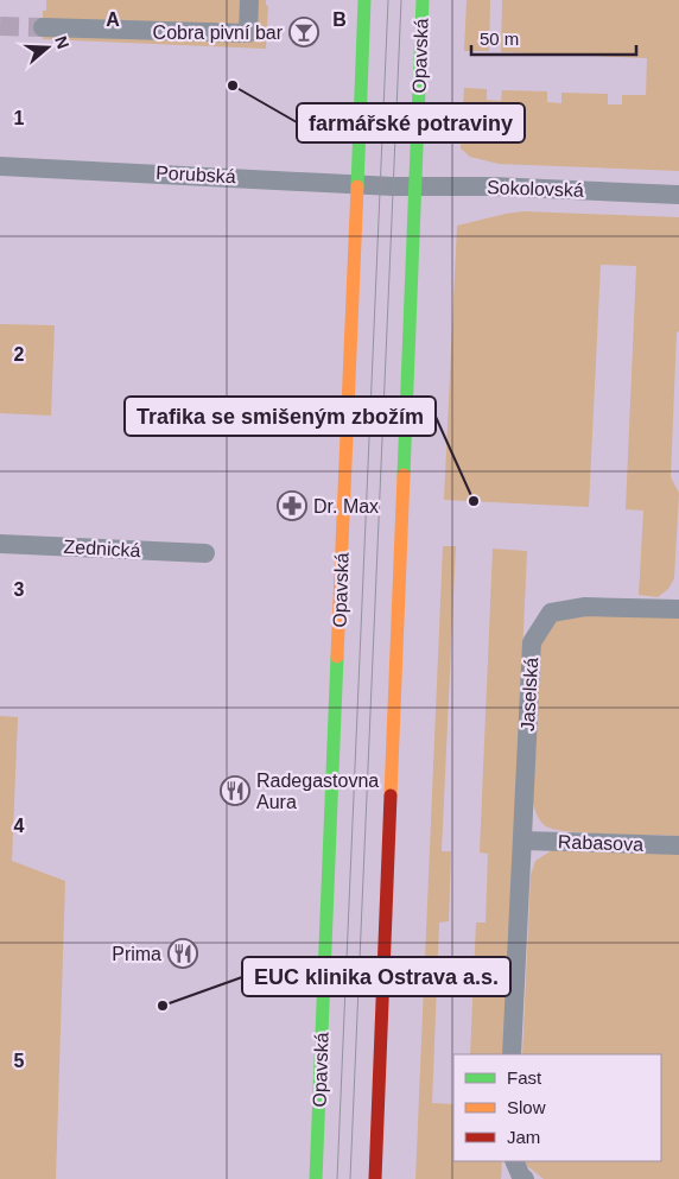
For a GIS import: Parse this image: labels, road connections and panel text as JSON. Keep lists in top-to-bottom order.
{
  "streets": {
    "main road": ["Opavská"],
    "street": [
      "Porubská",
      "Sokolovská",
      "Zednická",
      "Jaselská",
      "Rabasova"
    ]
  },
  "crossings": [
    ["Opavská", "Porubská"],
    ["Opavská", "Sokolovská"],
    ["Porubská", "Sokolovská"],
    ["Jaselská", "Rabasova"]
  ],
  "places": {
    "bar": ["Cobra pivní bar"],
    "other": ["farmářské potraviny", "Trafika se smišeným zbožím", "EUC klinika Ostrava a.s."],
    "pharmacy": ["Dr. Max"],
    "restaurant": ["Radegastovna Aura", "Prima"]
  },
  "legend": ["Fast", "Slow", "Jam"],
  "scale_bar": "50 m",
  "north": "right",
  "grid": {
    "columns": ["A", "B"],
    "rows": [
      "1",
      "2",
      "3",
      "4",
      "5"
    ]
  }
}
